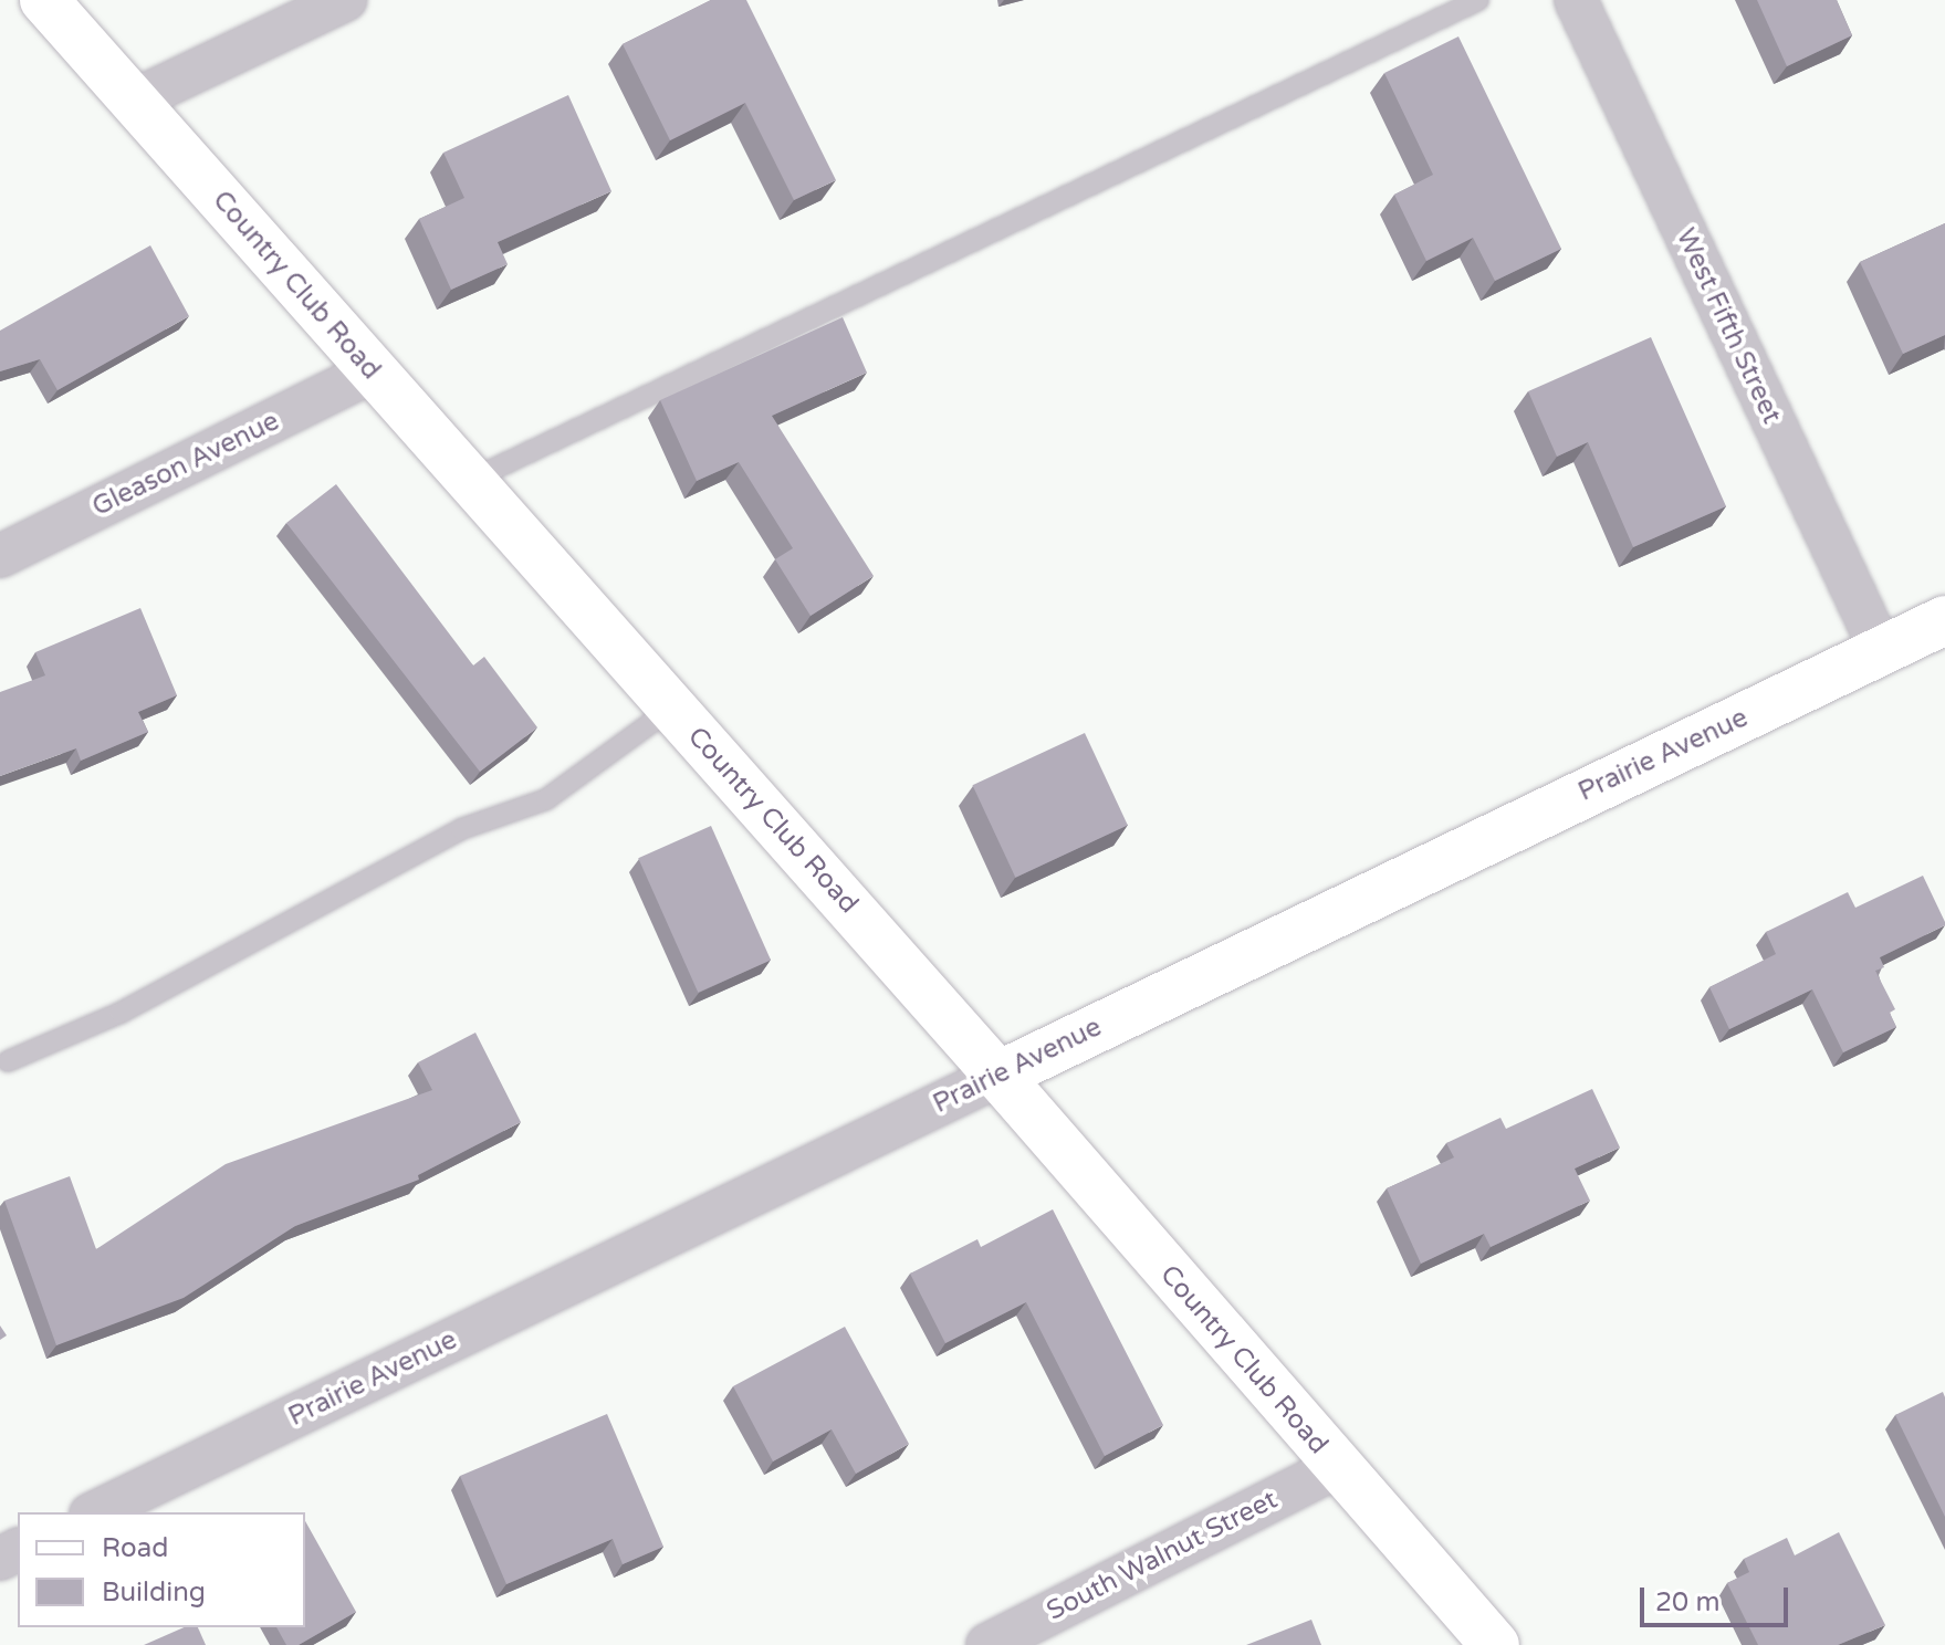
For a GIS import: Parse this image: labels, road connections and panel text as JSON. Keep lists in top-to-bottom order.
{
  "streets": {
    "main road": ["Country Club Road", "Prairie Avenue"],
    "street": ["West Fifth Street", "Gleason Avenue", "South Walnut Street"]
  },
  "crossings": [
    ["Country Club Road", "Gleason Avenue"],
    ["Country Club Road", "Prairie Avenue"],
    ["Country Club Road", "South Walnut Street"],
    ["West Fifth Street", "Prairie Avenue"]
  ],
  "legend": ["Road", "Building"],
  "scale_bar": "20 m"
}
